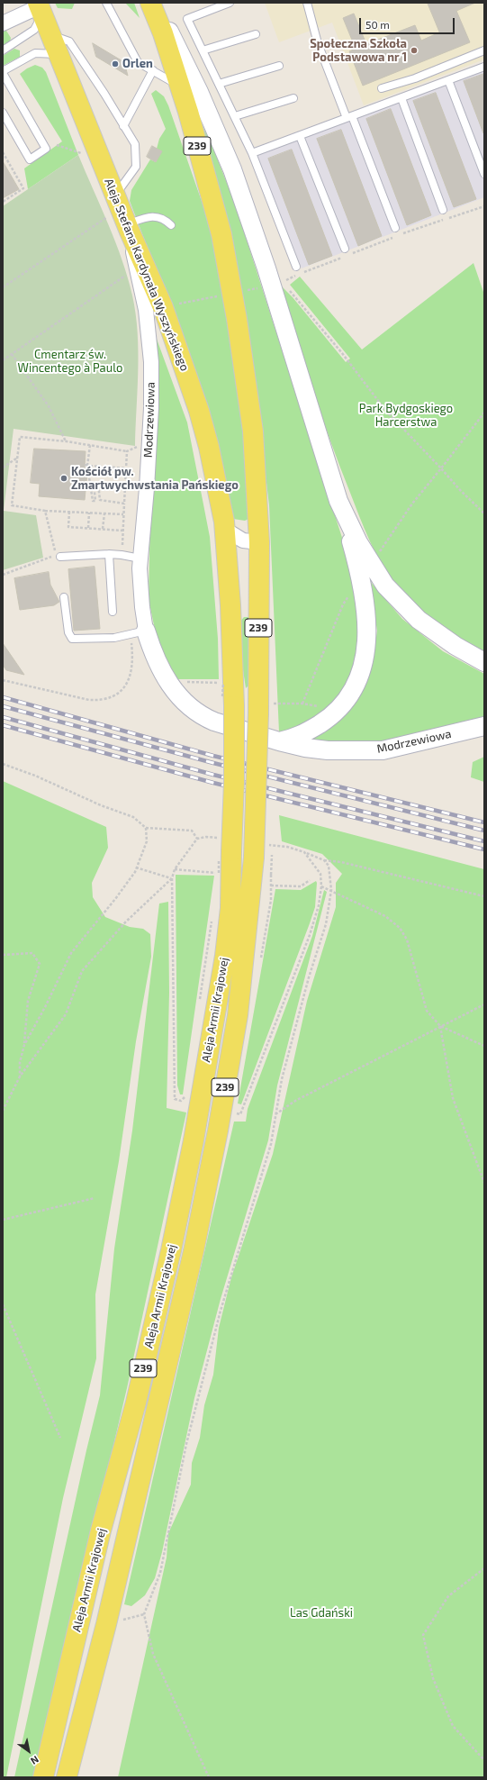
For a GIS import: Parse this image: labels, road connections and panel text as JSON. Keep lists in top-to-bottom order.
{
  "streets": {
    "main road": ["239", "Aleja Stefana Kardynała Wyszyńskiego", "Aleja Armii Krajowej"],
    "street": ["Modrzewiowa"]
  },
  "crossings": [
    ["239", "Aleja Armii Krajowej"],
    ["Aleja Stefana Kardynała Wyszyńskiego", "Modrzewiowa"],
    ["Aleja Stefana Kardynała Wyszyńskiego", "Aleja Armii Krajowej"]
  ],
  "parks": ["Cmentarz św. Wincentego à Paulo", "Park Bydgoskiego Harcerstwa", "Las Gdański"],
  "places": ["Społeczna Szkoła Podstawowa nr 1", "Orlen", "Kościół pw. Zmartwychwstania Pańskiego"],
  "scale_bar": "50 m",
  "north": "bottom right"
}
